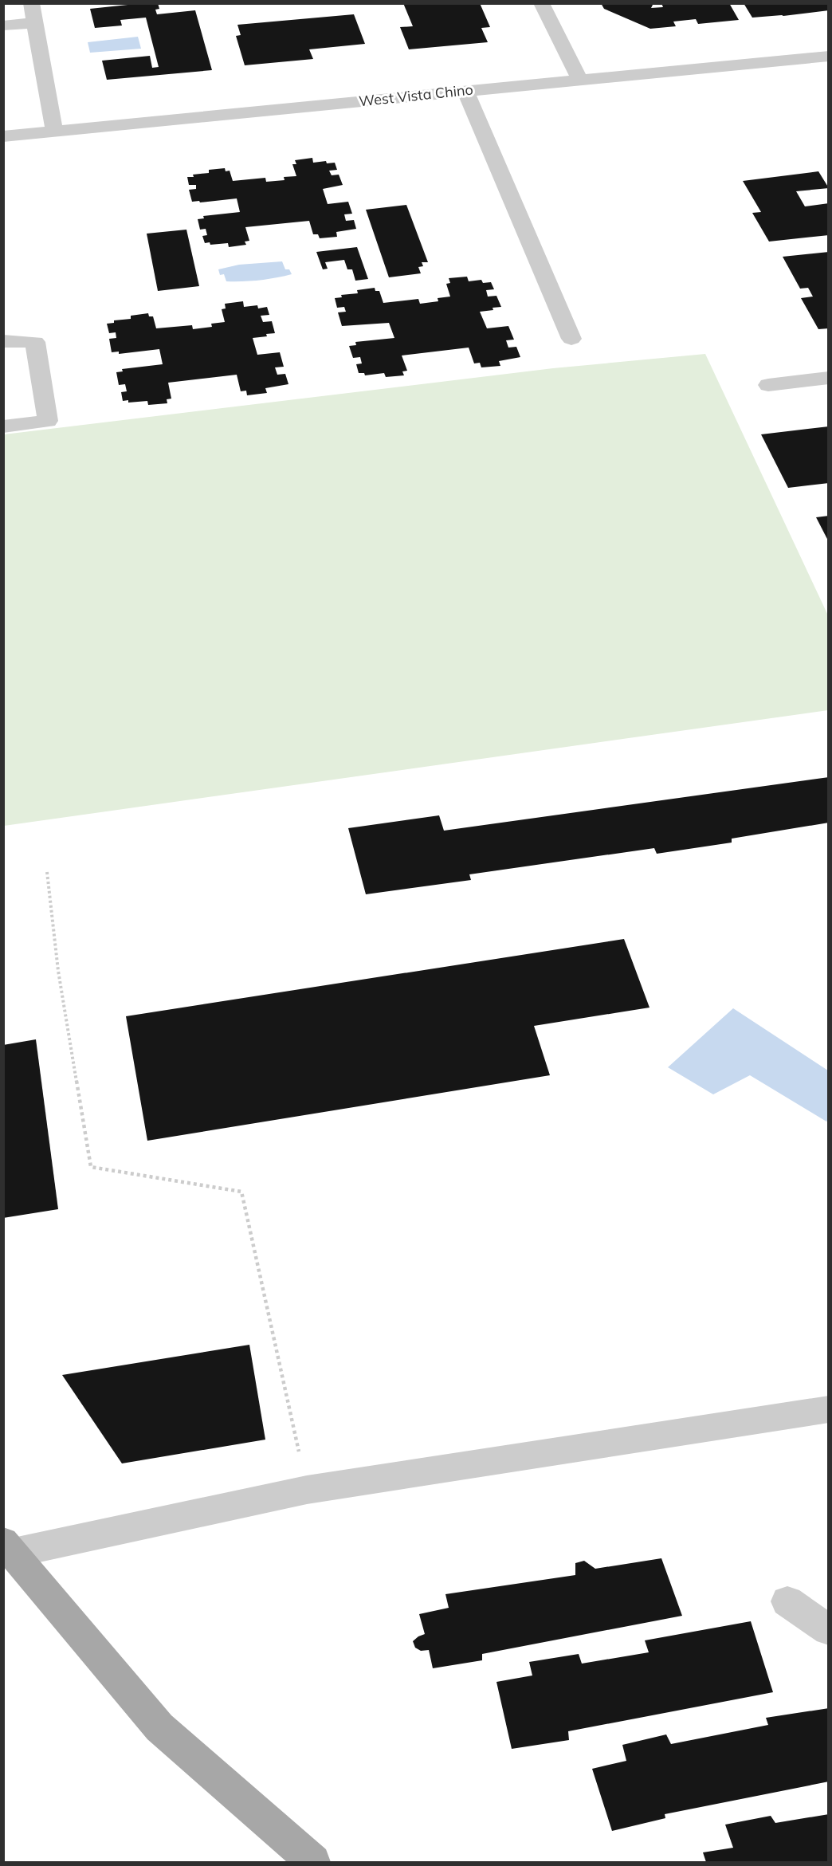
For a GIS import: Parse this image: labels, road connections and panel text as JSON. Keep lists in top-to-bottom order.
{
  "streets": {
    "street": ["West Vista Chino"]
  }
}
